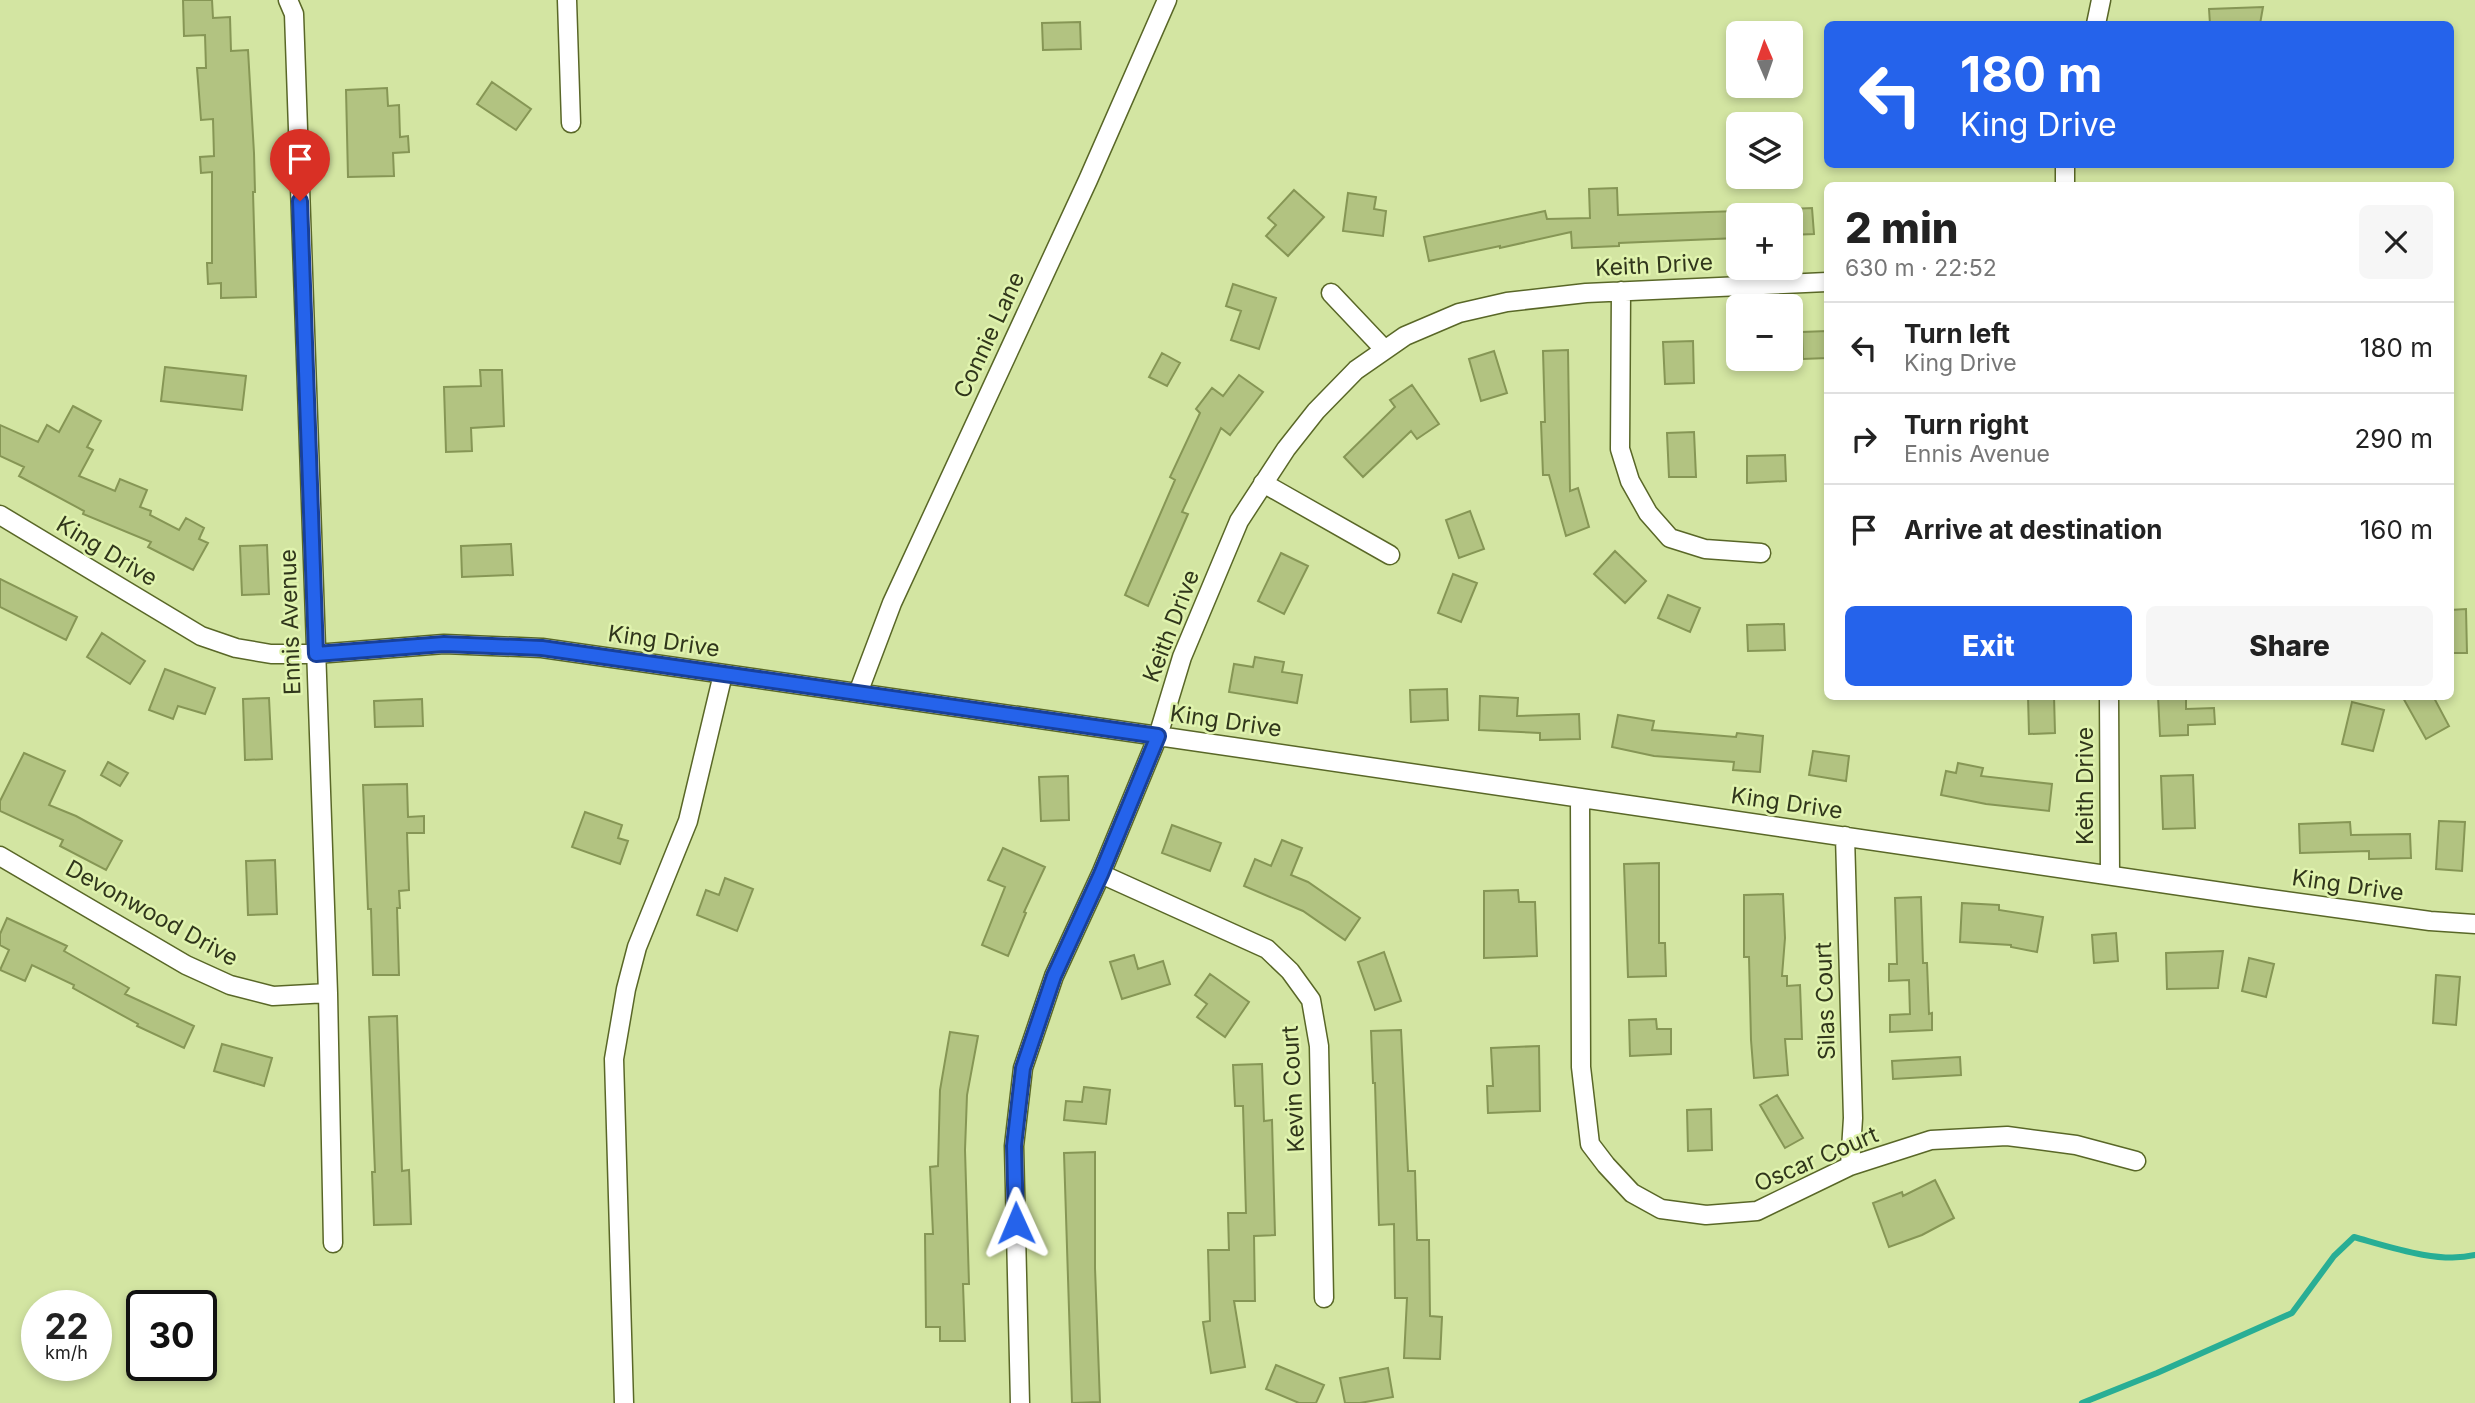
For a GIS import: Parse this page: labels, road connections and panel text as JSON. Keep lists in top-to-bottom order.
{
  "streets": {
    "street": [
      "Keith Drive",
      "Connie Lane",
      "King Drive",
      "Ennis Avenue",
      "Devonwood Drive",
      "Silas Court",
      "Kevin Court",
      "Oscar Court"
    ]
  },
  "crossings": [
    ["Keith Drive", "King Drive"],
    ["Keith Drive", "Kevin Court"],
    ["Connie Lane", "King Drive"],
    ["King Drive", "Ennis Avenue"],
    ["King Drive", "Silas Court"],
    ["King Drive", "Oscar Court"],
    ["Ennis Avenue", "Devonwood Drive"],
    ["Silas Court", "Oscar Court"]
  ],
  "north": "top",
  "page": {
    "map_buttons": ["+", "−"],
    "turn": ["180 m", "King Drive"],
    "heading": ["2 min", "630 m · 22:52"],
    "list": [
      {
        "name": "Turn left",
        "note": "King Drive",
        "value": "180 m"
      },
      {
        "name": "Turn right",
        "note": "Ennis Avenue",
        "value": "290 m"
      },
      {
        "name": "Arrive at destination",
        "value": "160 m"
      }
    ],
    "buttons": ["Exit", "Share"],
    "speed": "22 km/h",
    "limit": "30"
  }
}
